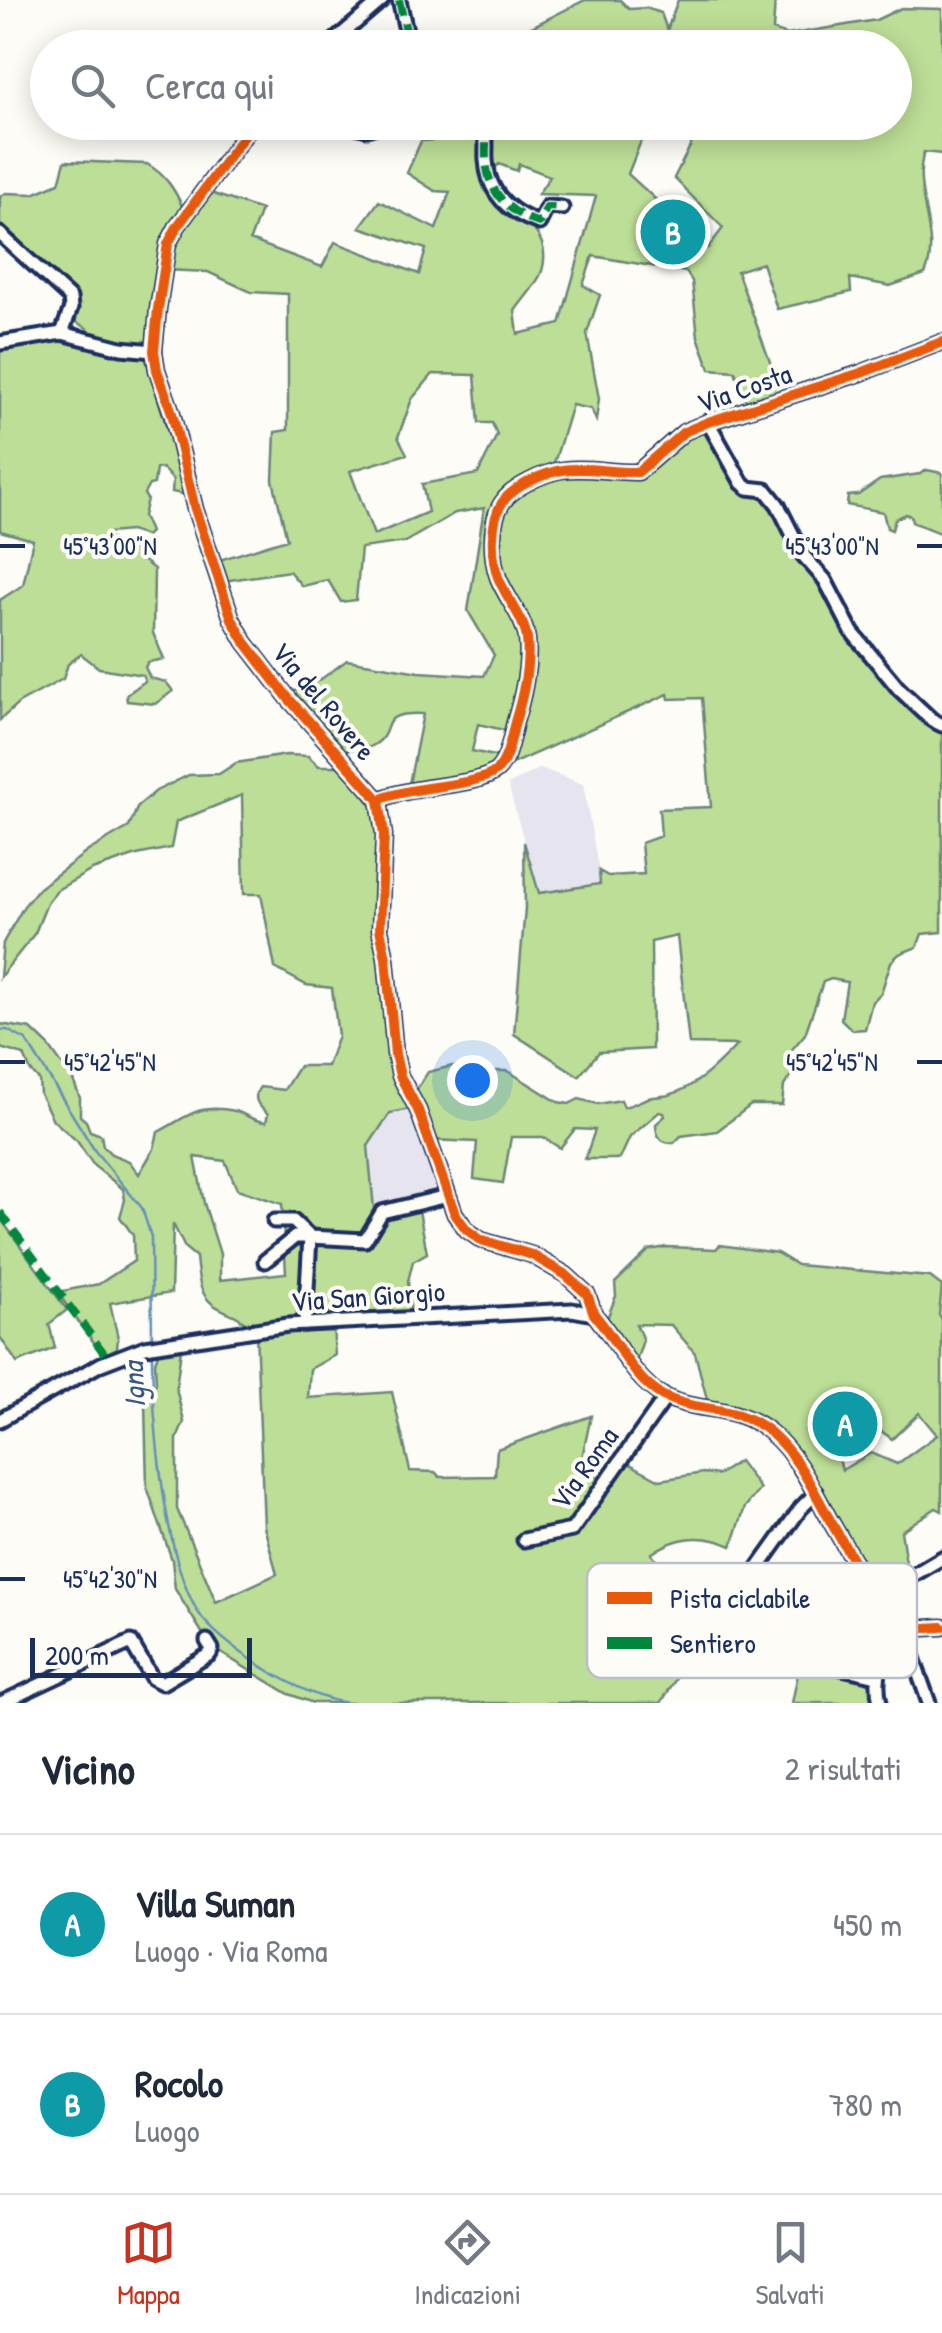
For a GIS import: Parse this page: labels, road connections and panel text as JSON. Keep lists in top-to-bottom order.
{
  "streets": {
    "street": [
      "Via Costa",
      "Via del Rovere",
      "Via San Giorgio",
      "Via Roma"
    ]
  },
  "crossings": [
    ["Via Costa", "Via del Rovere"],
    ["Via del Rovere", "Via San Giorgio"]
  ],
  "water": ["Igna"],
  "legend": ["Pista ciclabile", "Sentiero"],
  "scale_bar": "200 m",
  "page": {
    "search": "Cerca qui",
    "pins": ["B", "A"],
    "scale": "200 m",
    "heading": ["Vicino", "2 risultati"],
    "list": [
      {
        "mark": "A",
        "name": "Villa Suman",
        "note": "Luogo · Via Roma",
        "value": "450 m"
      },
      {
        "mark": "B",
        "name": "Rocolo",
        "note": "Luogo",
        "value": "780 m"
      }
    ],
    "nav": ["Mappa", "Indicazioni", "Salvati"]
  },
  "coordinates": ["45°43'00\"N", "45°42'45\"N", "45°42'30\"N"]
}
